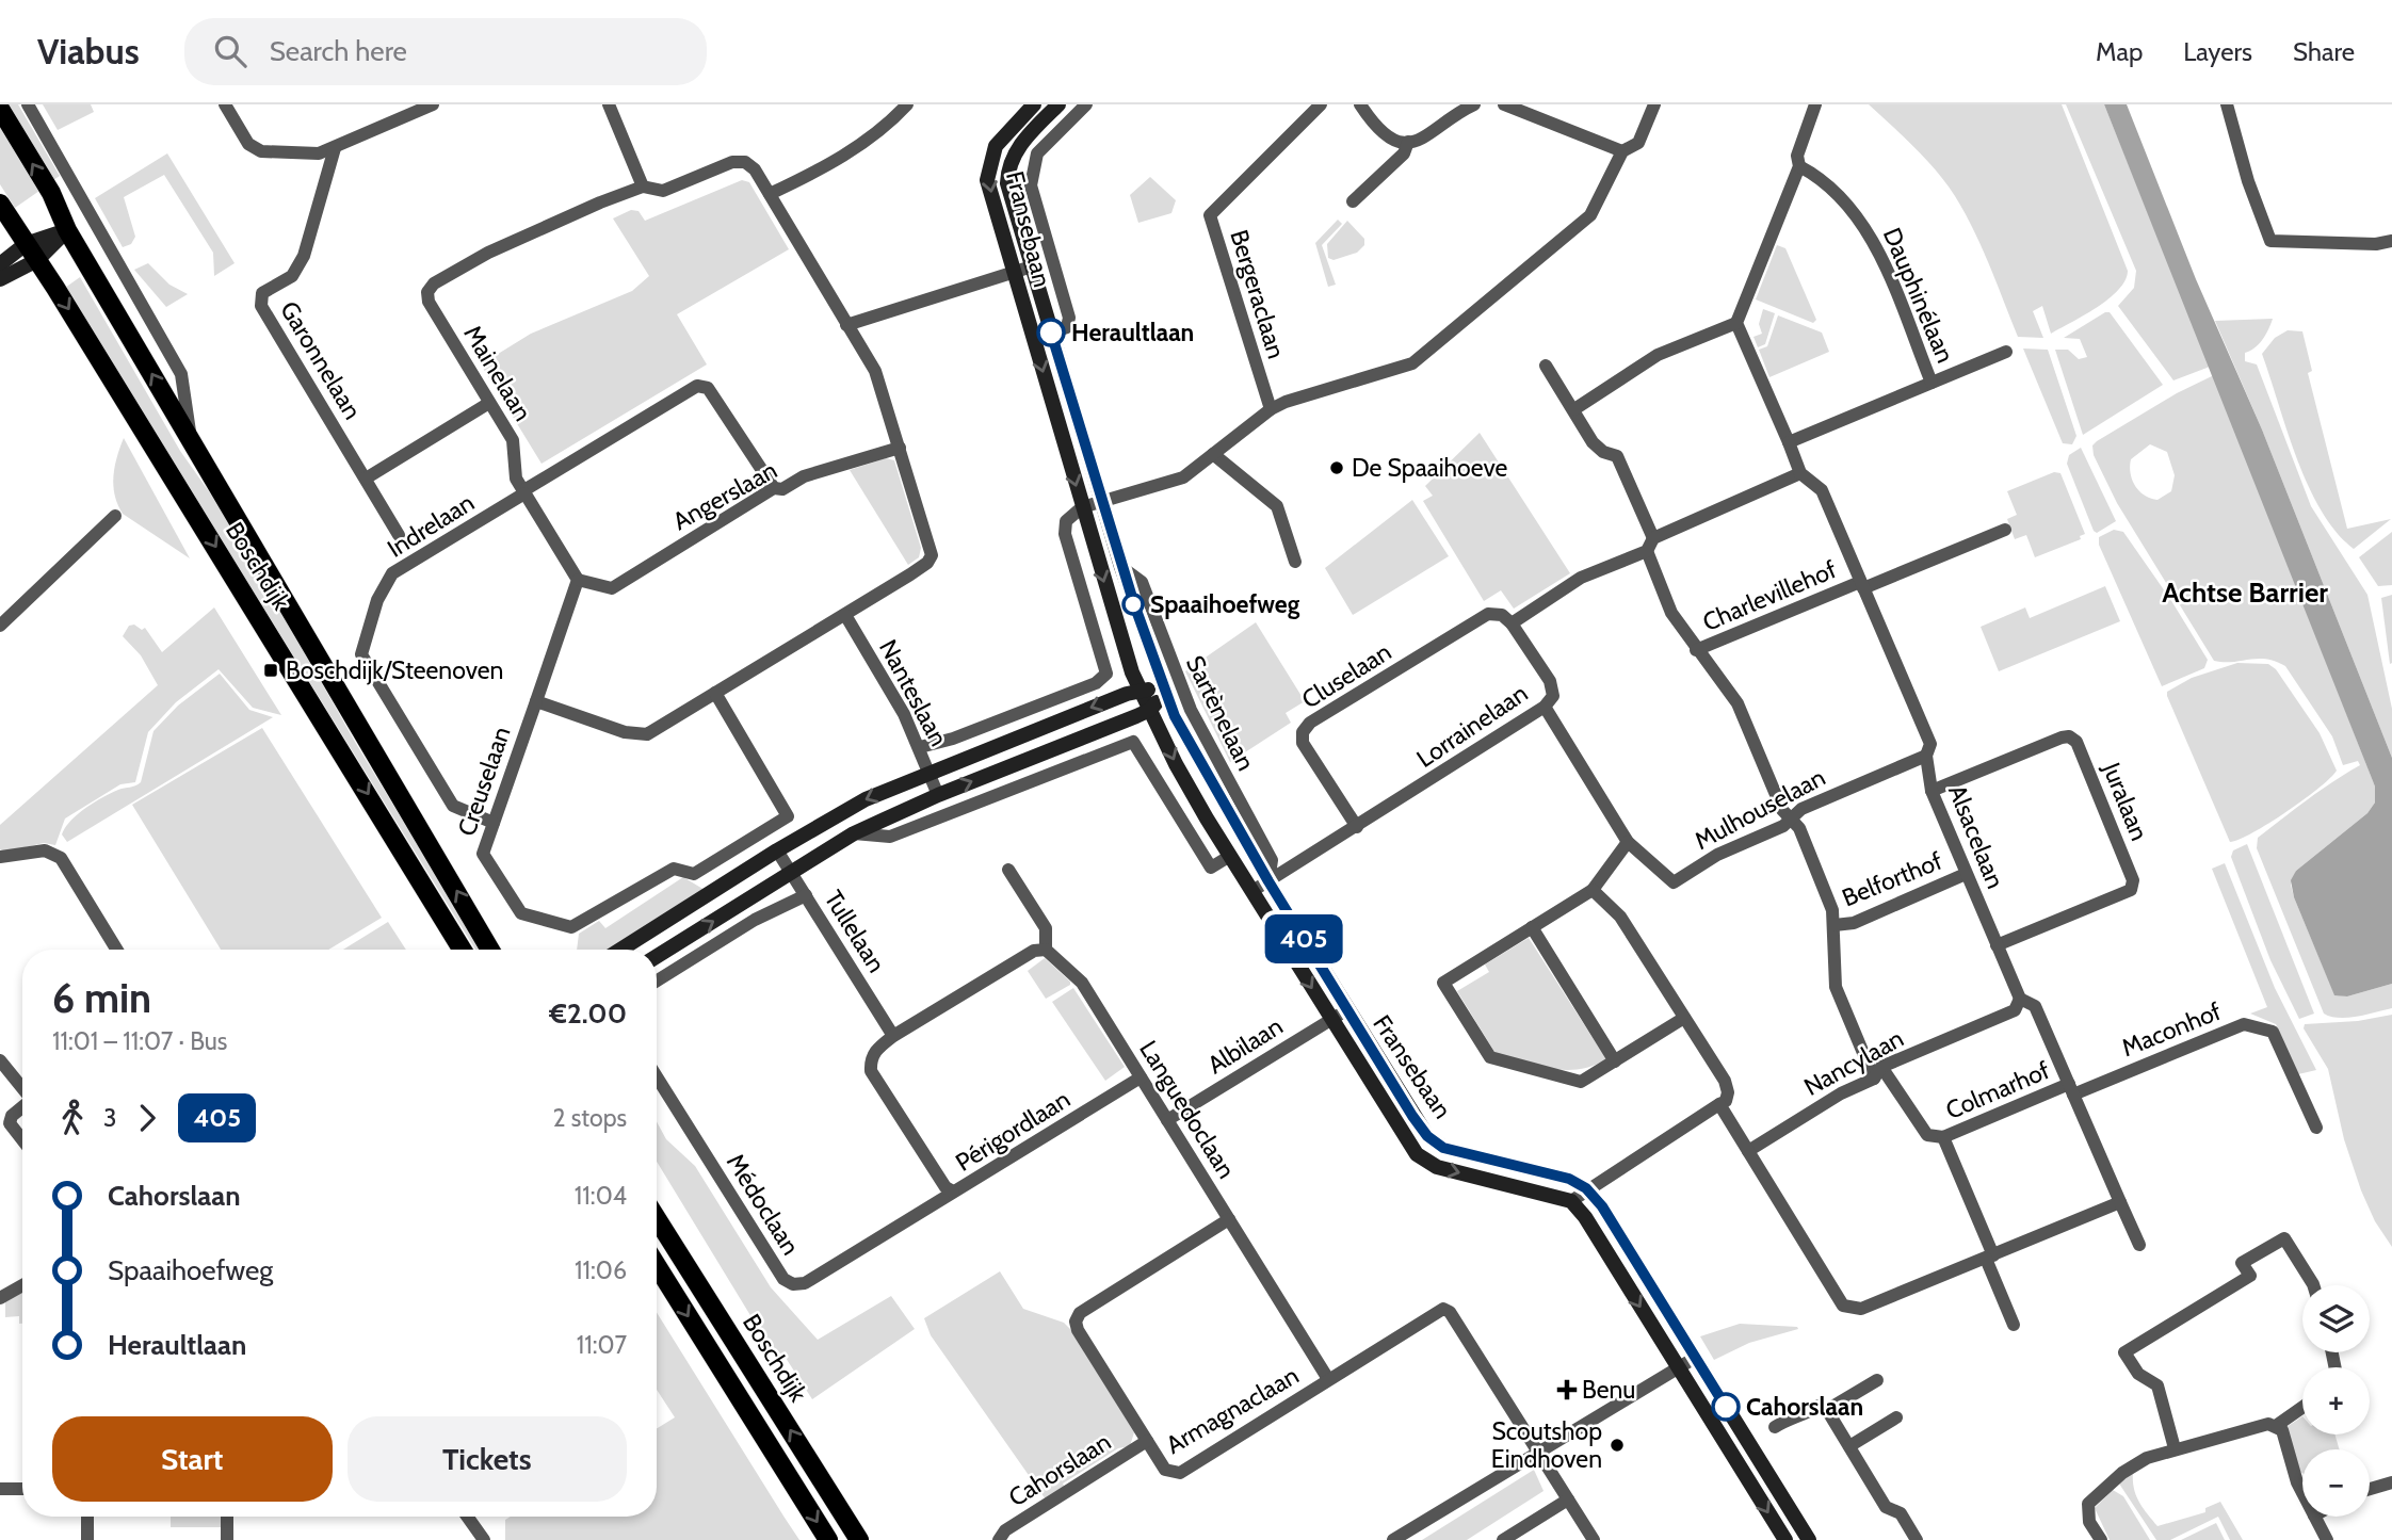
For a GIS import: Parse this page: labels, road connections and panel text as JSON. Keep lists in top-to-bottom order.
{
  "streets": {
    "main road": ["Boschdijk"],
    "street": [
      "Fransebaan",
      "Bergeraclaan",
      "Dauphinélaan",
      "Garonnelaan",
      "Mainelaan",
      "Angerslaan",
      "Indrelaan",
      "Charlevillehof",
      "Cluselaan",
      "Nanteslaan",
      "Sartènelaan",
      "Lorrainelaan",
      "Creuselaan",
      "Juralaan",
      "Mulhouselaan",
      "Alsacelaan",
      "Belforthof",
      "Tullelaan",
      "Maconhof",
      "Albilaan",
      "Nancylaan",
      "Colmarhof",
      "Languedoclaan",
      "Périgordlaan",
      "Médoclaan",
      "Armagnaclaan",
      "Cahorslaan"
    ]
  },
  "crossings": [
    ["Fransebaan", "Sartènelaan"],
    ["Fransebaan", "Lorrainelaan"],
    ["Fransebaan", "Albilaan"],
    ["Dauphinélaan", "Alsacelaan"],
    ["Mainelaan", "Angerslaan"],
    ["Mainelaan", "Indrelaan"],
    ["Mainelaan", "Nanteslaan"],
    ["Mainelaan", "Creuselaan"],
    ["Angerslaan", "Indrelaan"],
    ["Indrelaan", "Creuselaan"],
    ["Charlevillehof", "Mulhouselaan"],
    ["Charlevillehof", "Alsacelaan"],
    ["Charlevillehof", "Belforthof"],
    ["Cluselaan", "Lorrainelaan"],
    ["Sartènelaan", "Lorrainelaan"],
    ["Juralaan", "Alsacelaan"],
    ["Mulhouselaan", "Alsacelaan"],
    ["Mulhouselaan", "Belforthof"],
    ["Alsacelaan", "Belforthof"],
    ["Alsacelaan", "Maconhof"],
    ["Alsacelaan", "Nancylaan"],
    ["Alsacelaan", "Colmarhof"],
    ["Belforthof", "Nancylaan"],
    ["Belforthof", "Colmarhof"],
    ["Tullelaan", "Périgordlaan"],
    ["Maconhof", "Colmarhof"],
    ["Albilaan", "Languedoclaan"],
    ["Nancylaan", "Colmarhof"],
    ["Languedoclaan", "Périgordlaan"],
    ["Languedoclaan", "Armagnaclaan"],
    ["Périgordlaan", "Médoclaan"],
    ["Armagnaclaan", "Cahorslaan"]
  ],
  "districts": ["Achtse Barrier"],
  "places": {
    "other": [
      "Heraultlaan",
      "De Spaaihoeve",
      "Spaaihoefweg",
      "Cahorslaan",
      "Scoutshop Eindhoven"
    ],
    "transit": ["Boschdijk/Steenoven"],
    "health": ["Benu"]
  },
  "lines": ["bus line 405"],
  "page": {
    "header": "Viabus",
    "search": "Search here",
    "nav": ["Map", "Layers", "Share"],
    "on_map": "405",
    "heading": ["6 min", "11:01 – 11:07 · Bus", "€2.00"],
    "legs": ["3", "405", "2 stops"],
    "list": [
      {
        "name": "Cahorslaan",
        "value": "11:04"
      },
      {
        "name": "Spaaihoefweg",
        "value": "11:06"
      },
      {
        "name": "Heraultlaan",
        "value": "11:07"
      }
    ],
    "map_buttons": ["+", "−"],
    "buttons": ["Start", "Tickets"]
  }
}
